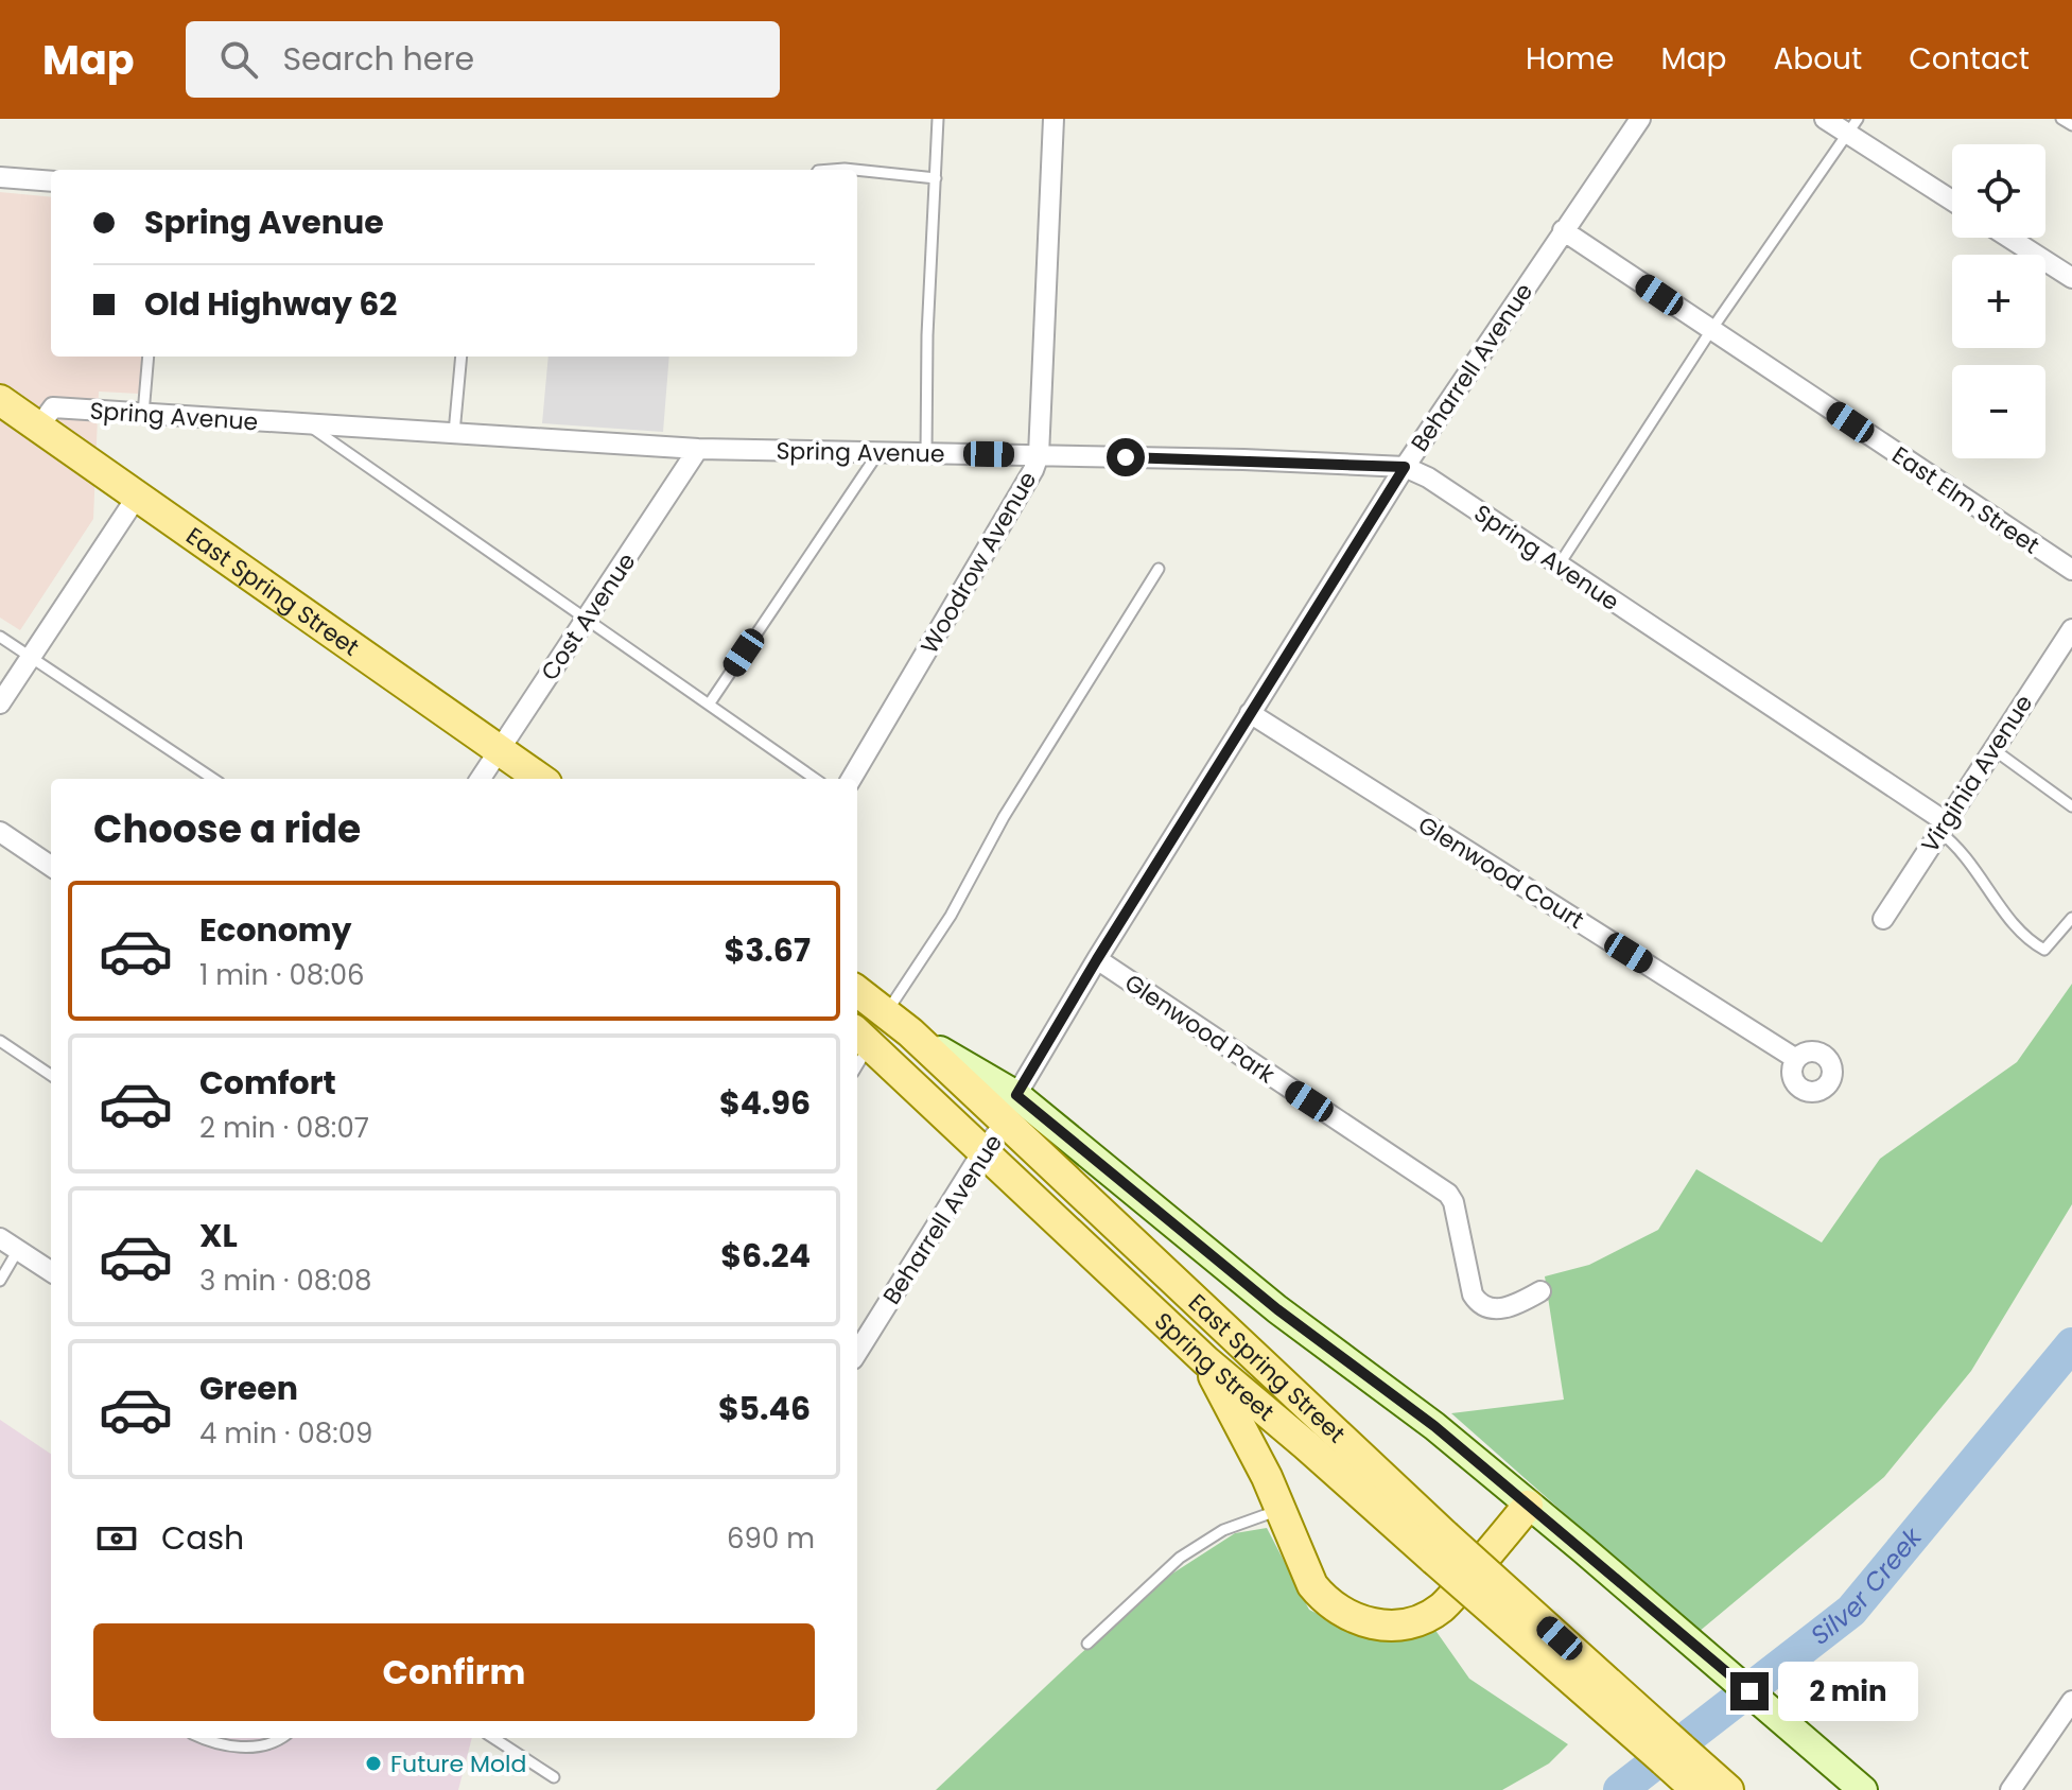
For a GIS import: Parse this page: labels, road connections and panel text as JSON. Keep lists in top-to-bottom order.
{
  "streets": {
    "main road": ["East Spring Street", "Spring Street"],
    "street": [
      "Beharrell Avenue",
      "Spring Avenue",
      "East Elm Street",
      "Woodrow Avenue",
      "Cost Avenue",
      "Virginia Avenue",
      "Glenwood Court",
      "Glenwood Park"
    ]
  },
  "crossings": [
    ["Beharrell Avenue", "Spring Avenue"],
    ["Beharrell Avenue", "East Elm Street"],
    ["Beharrell Avenue", "East Spring Street"],
    ["Beharrell Avenue", "Glenwood Court"],
    ["Beharrell Avenue", "Glenwood Park"],
    ["Beharrell Avenue", "Spring Street"],
    ["Spring Avenue", "Woodrow Avenue"],
    ["Spring Avenue", "East Spring Street"],
    ["Spring Avenue", "Cost Avenue"],
    ["Spring Avenue", "Virginia Avenue"],
    ["East Spring Street", "Cost Avenue"],
    ["East Spring Street", "Spring Street"]
  ],
  "water": ["Silver Creek"],
  "places": ["Future Mold"],
  "page": {
    "header": "Map",
    "search": "Search here",
    "nav": [
      "Home",
      "Map",
      "About",
      "Contact"
    ],
    "map_buttons": ["+", "−"],
    "banner": ["Spring Avenue", "Old Highway 62"],
    "heading": "Choose a ride",
    "list": [
      {
        "name": "Economy",
        "note": "1 min · 08:06",
        "value": "$3.67"
      },
      {
        "name": "Comfort",
        "note": "2 min · 08:07",
        "value": "$4.96"
      },
      {
        "name": "XL",
        "note": "3 min · 08:08",
        "value": "$6.24"
      },
      {
        "name": "Green",
        "note": "4 min · 08:09",
        "value": "$5.46"
      }
    ],
    "pay": ["Cash", "690 m"],
    "buttons": "Confirm",
    "bubble": "2 min"
  }
}
